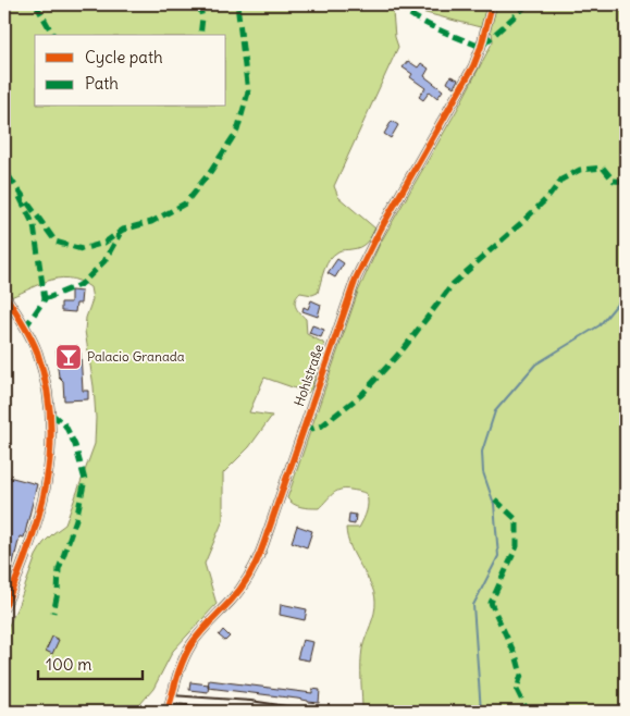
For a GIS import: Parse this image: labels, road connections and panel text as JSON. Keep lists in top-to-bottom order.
{
  "streets": {
    "street": ["Hohlstraße"]
  },
  "places": {
    "bar": ["Palacio Granada"]
  },
  "legend": ["Cycle path", "Path"],
  "scale_bar": "100 m"
}
